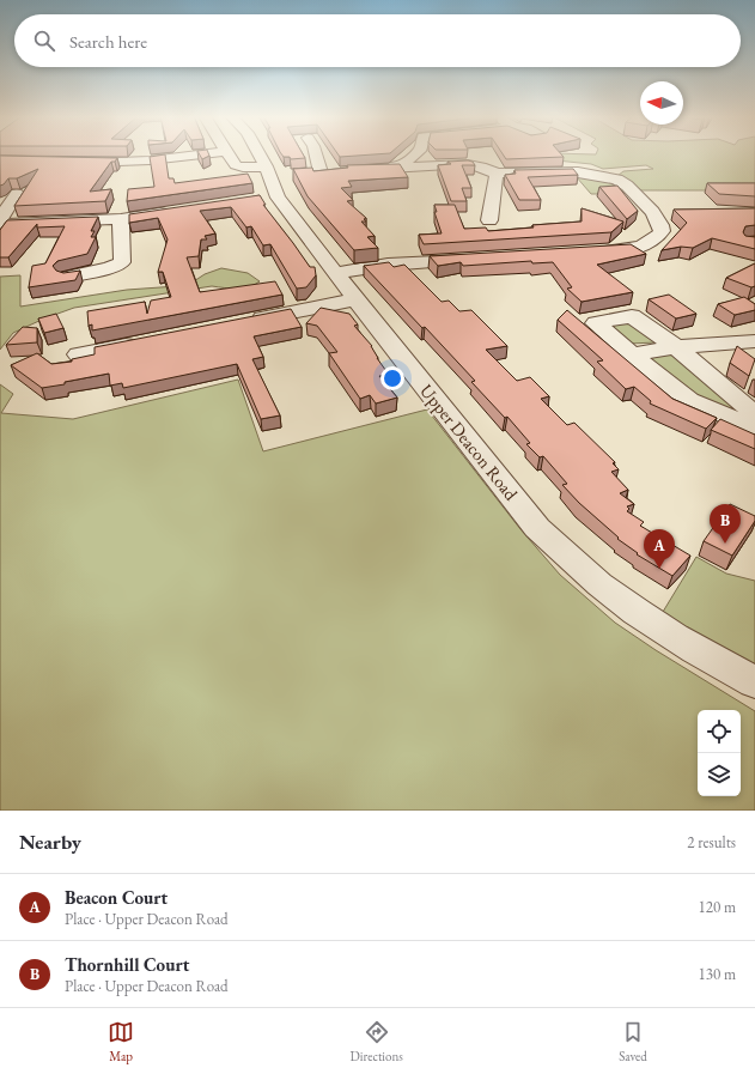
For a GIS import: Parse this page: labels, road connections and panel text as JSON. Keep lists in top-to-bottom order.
{
  "streets": {
    "street": ["Upper Deacon Road"]
  },
  "north": "left",
  "page": {
    "search": "Search here",
    "pins": ["B", "A"],
    "heading": ["Nearby", "2 results"],
    "list": [
      {
        "mark": "A",
        "name": "Beacon Court",
        "note": "Place · Upper Deacon Road",
        "value": "120 m"
      },
      {
        "mark": "B",
        "name": "Thornhill Court",
        "note": "Place · Upper Deacon Road",
        "value": "130 m"
      }
    ],
    "nav": ["Map", "Directions", "Saved"]
  }
}
